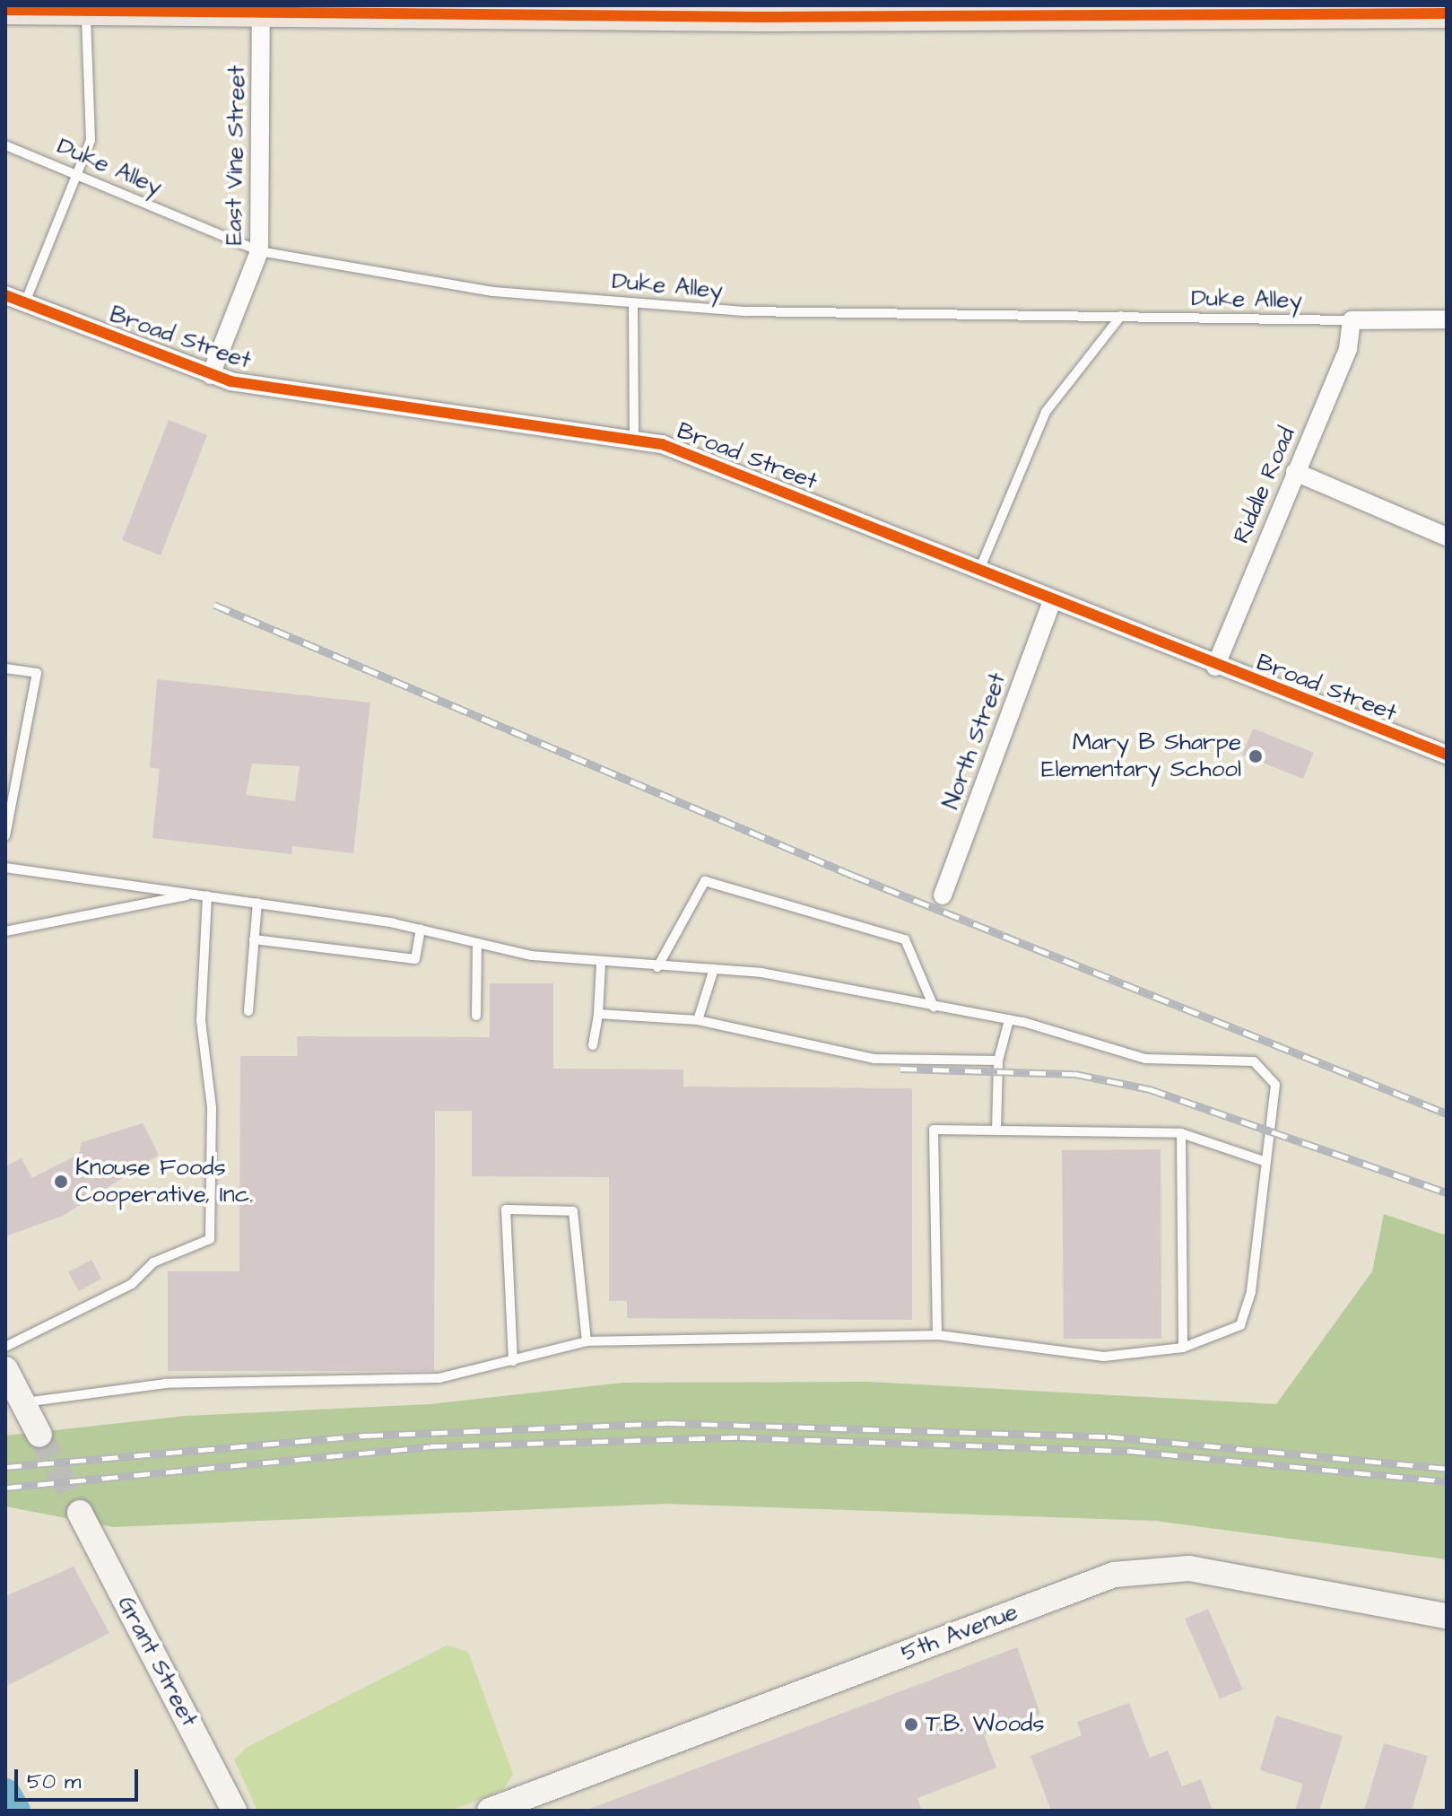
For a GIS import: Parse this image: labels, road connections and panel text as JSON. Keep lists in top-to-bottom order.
{
  "streets": {
    "street": [
      "East Vine Street",
      "Broad Street",
      "Riddle Road",
      "North Street",
      "5th Avenue",
      "Grant Street"
    ],
    "lane": ["Duke Alley"]
  },
  "crossings": [
    ["East Vine Street", "Duke Alley"],
    ["East Vine Street", "Broad Street"],
    ["Duke Alley", "Riddle Road"],
    ["Broad Street", "Riddle Road"],
    ["Broad Street", "North Street"]
  ],
  "places": ["Mary B Sharpe Elementary School", "Knouse Foods Cooperative, Inc.", "T.B. Woods"],
  "scale_bar": "50 m"
}
